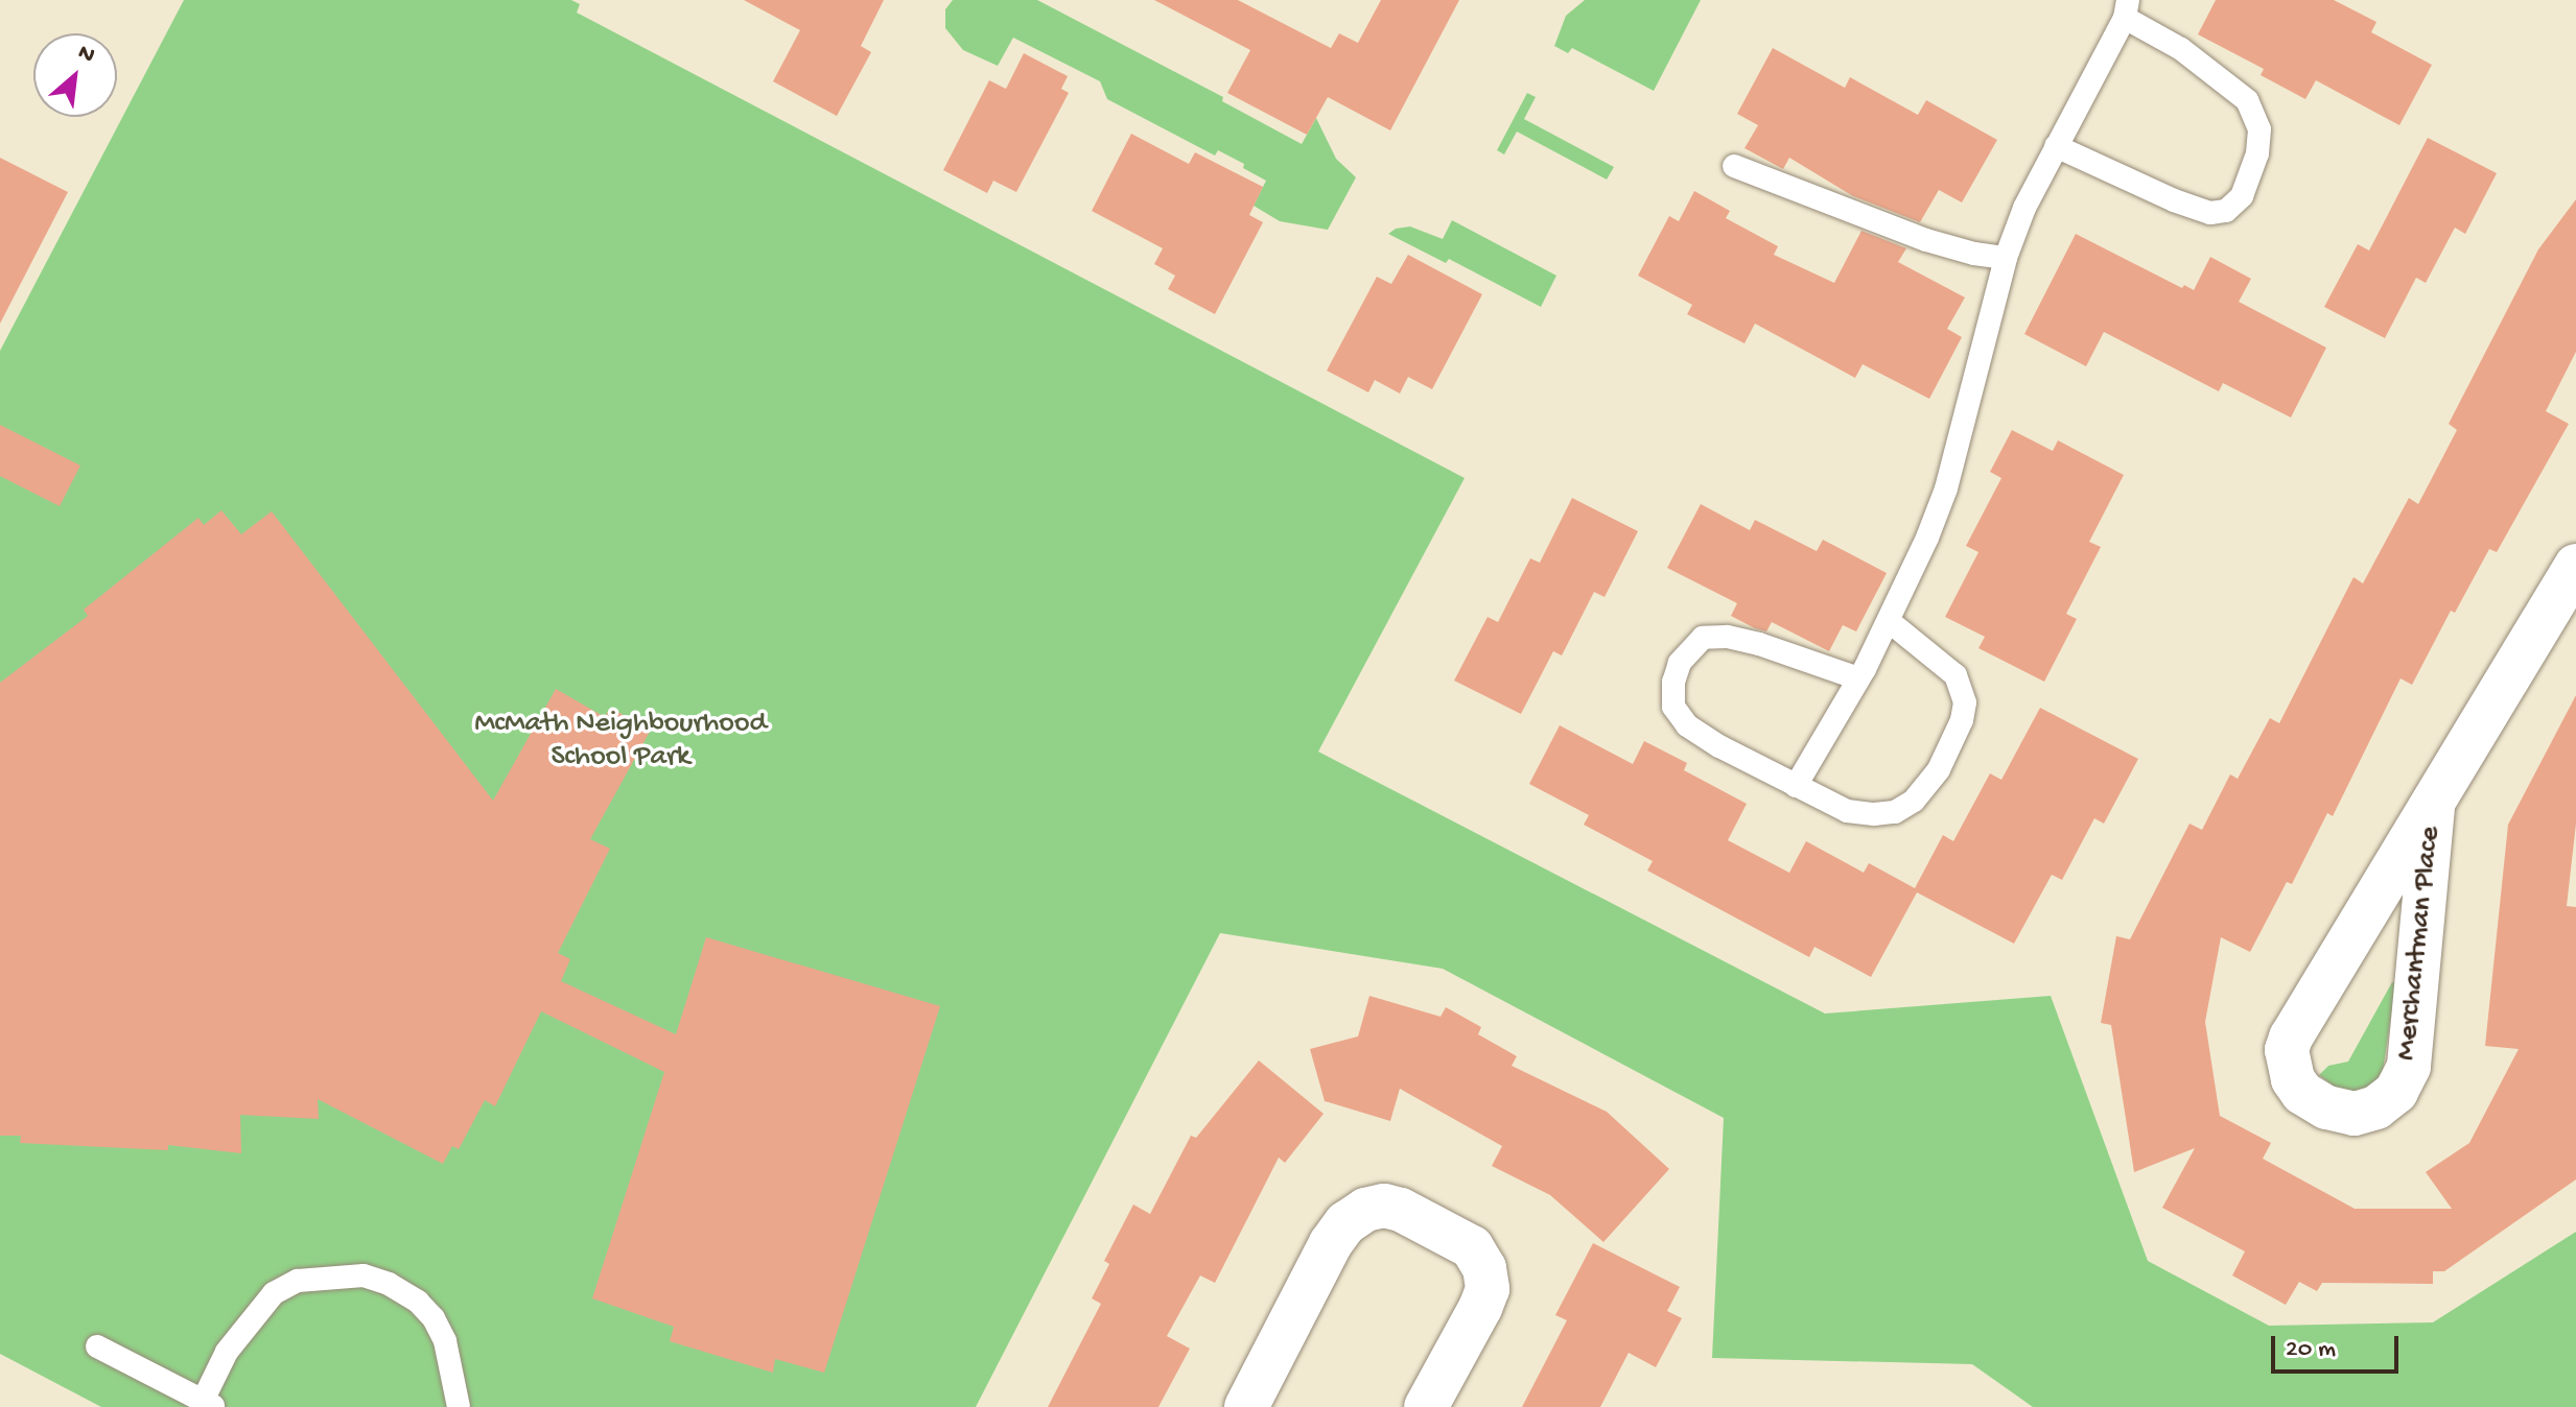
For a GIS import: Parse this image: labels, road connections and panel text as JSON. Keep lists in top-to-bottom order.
{
  "streets": {
    "street": ["Merchantman Place"]
  },
  "parks": ["McMath Neighbourhood School Park"],
  "scale_bar": "20 m",
  "north": "top right"
}
